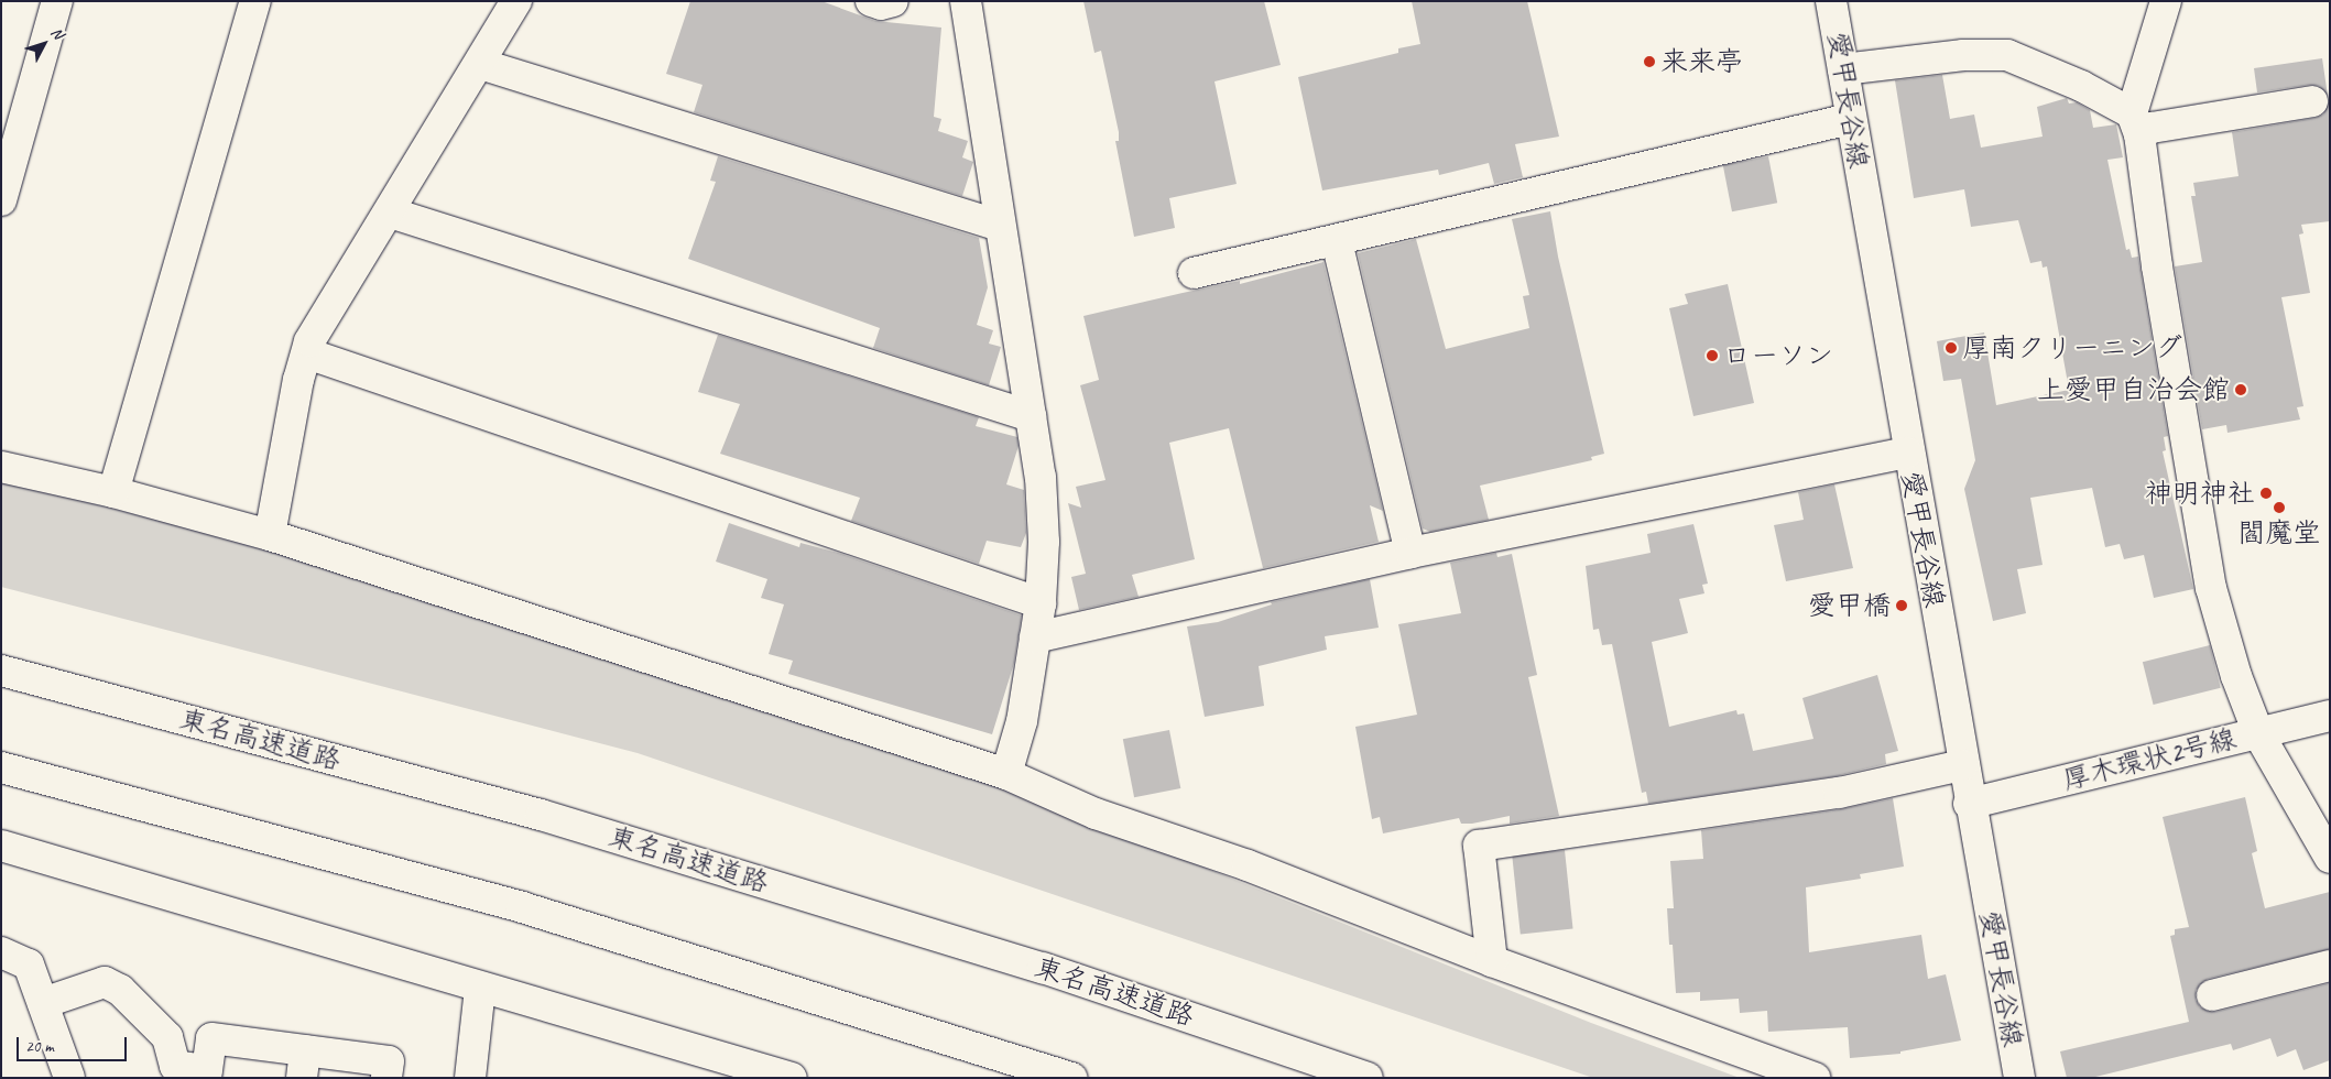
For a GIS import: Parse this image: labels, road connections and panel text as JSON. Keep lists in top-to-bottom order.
{
  "streets": {
    "main road": ["愛甲長谷線", "東名高速道路", "厚木環状2号線"]
  },
  "crossings": [
    ["愛甲長谷線", "厚木環状2号線"]
  ],
  "places": [
    "来来亭",
    "厚南クリーニング",
    "ローソン",
    "上愛甲自治会館",
    "神明神社",
    "閻魔堂",
    "愛甲橋"
  ],
  "scale_bar": "20 m",
  "north": "top right"
}
